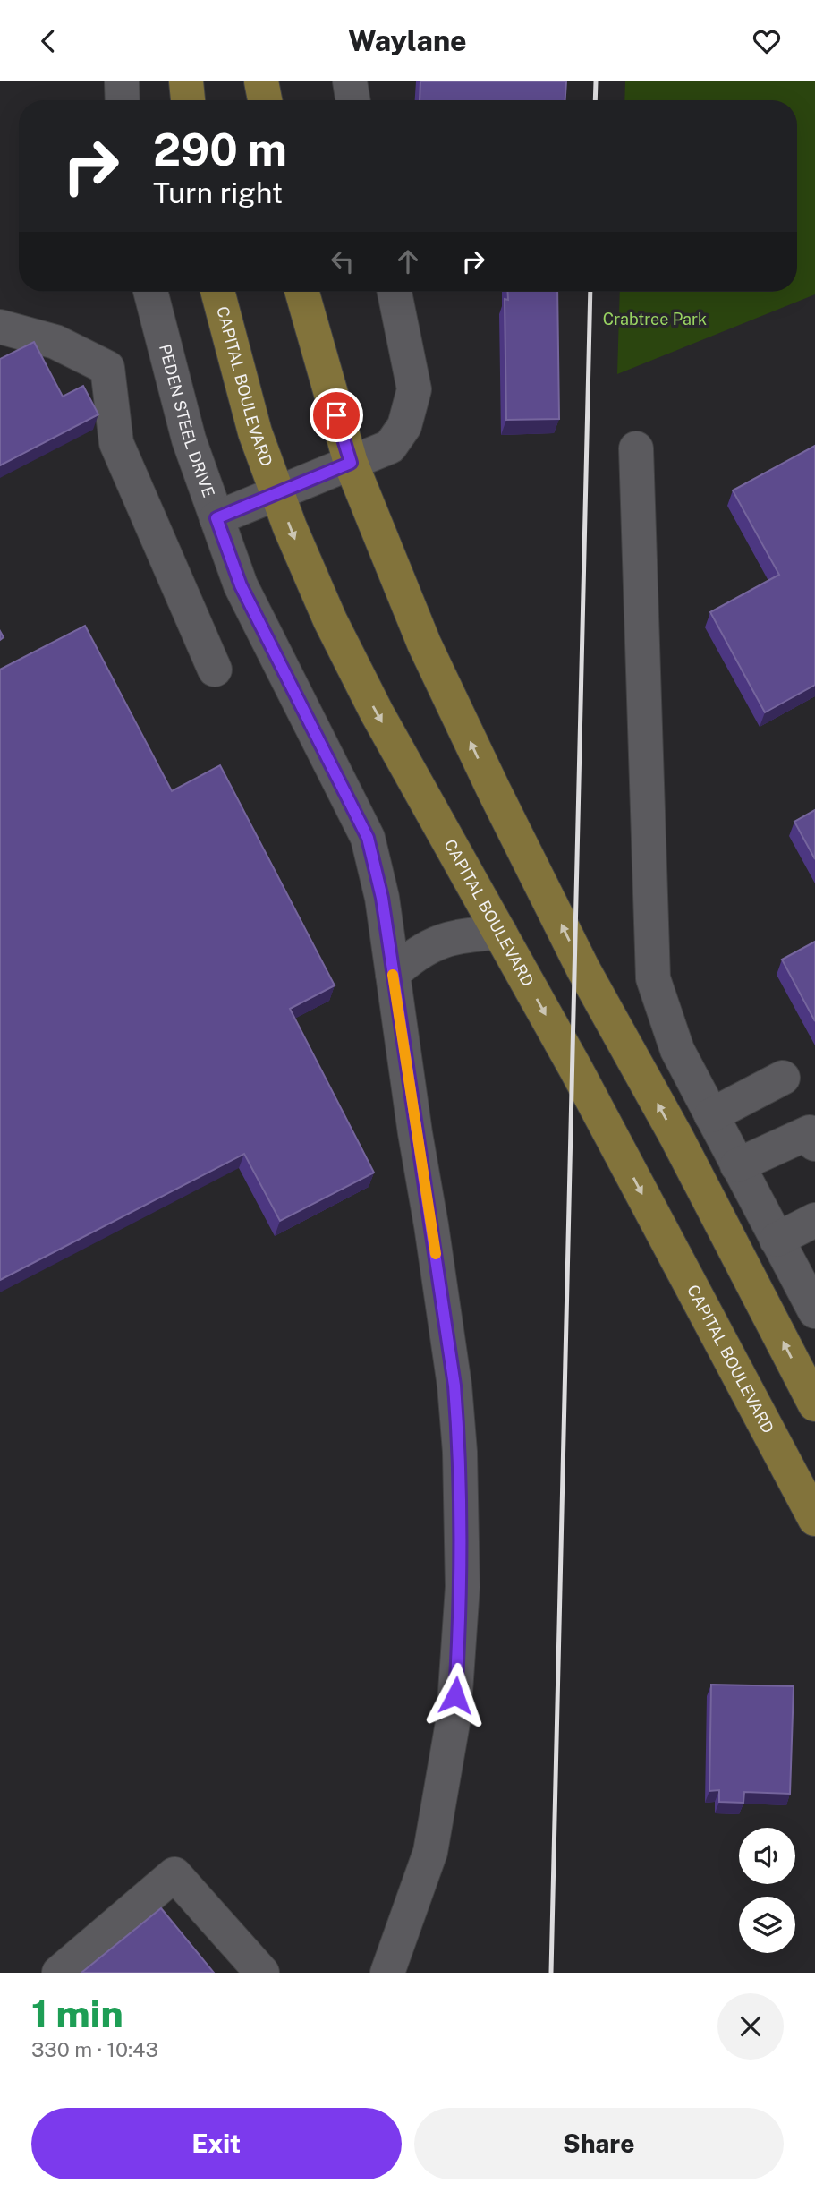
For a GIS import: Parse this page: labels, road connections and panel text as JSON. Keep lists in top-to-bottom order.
{
  "streets": {
    "main road": ["CAPITAL BOULEVARD"],
    "street": ["PEDEN STEEL DRIVE"]
  },
  "parks": ["Crabtree Park"],
  "page": {
    "header": "Waylane",
    "turn": ["290 m", "Turn right"],
    "heading": ["1 min", "330 m · 10:43"],
    "buttons": ["Exit", "Share"]
  }
}
